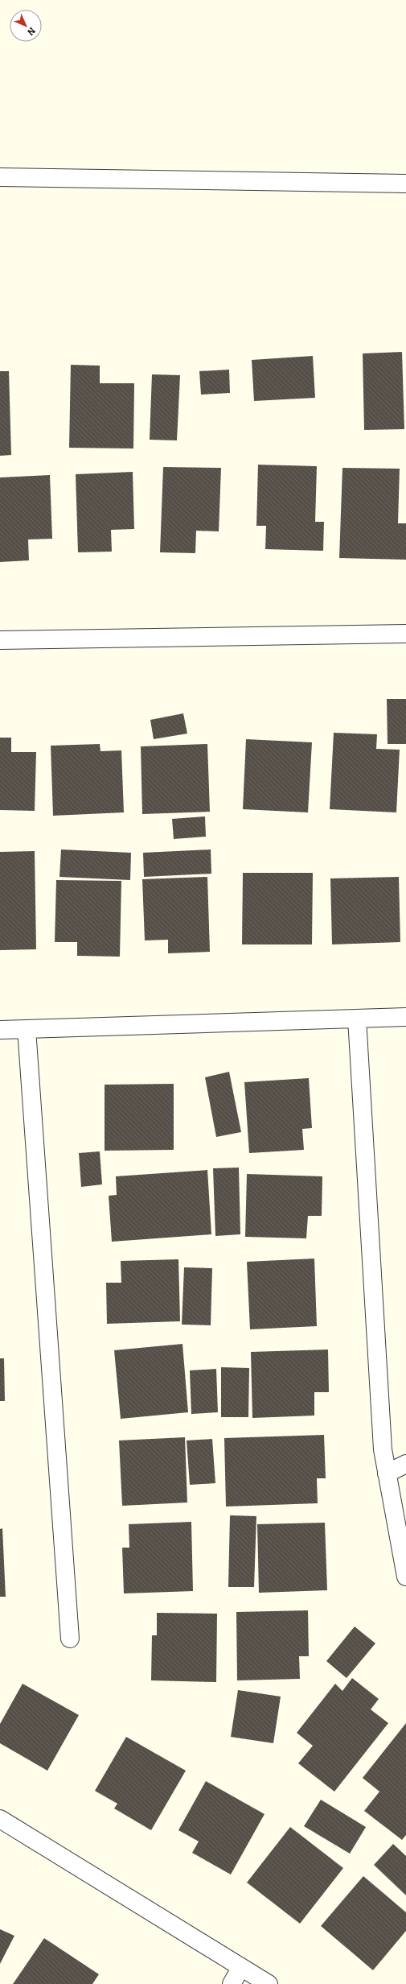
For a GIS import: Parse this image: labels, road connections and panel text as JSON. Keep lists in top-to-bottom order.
{
  "north": "bottom right"
}
